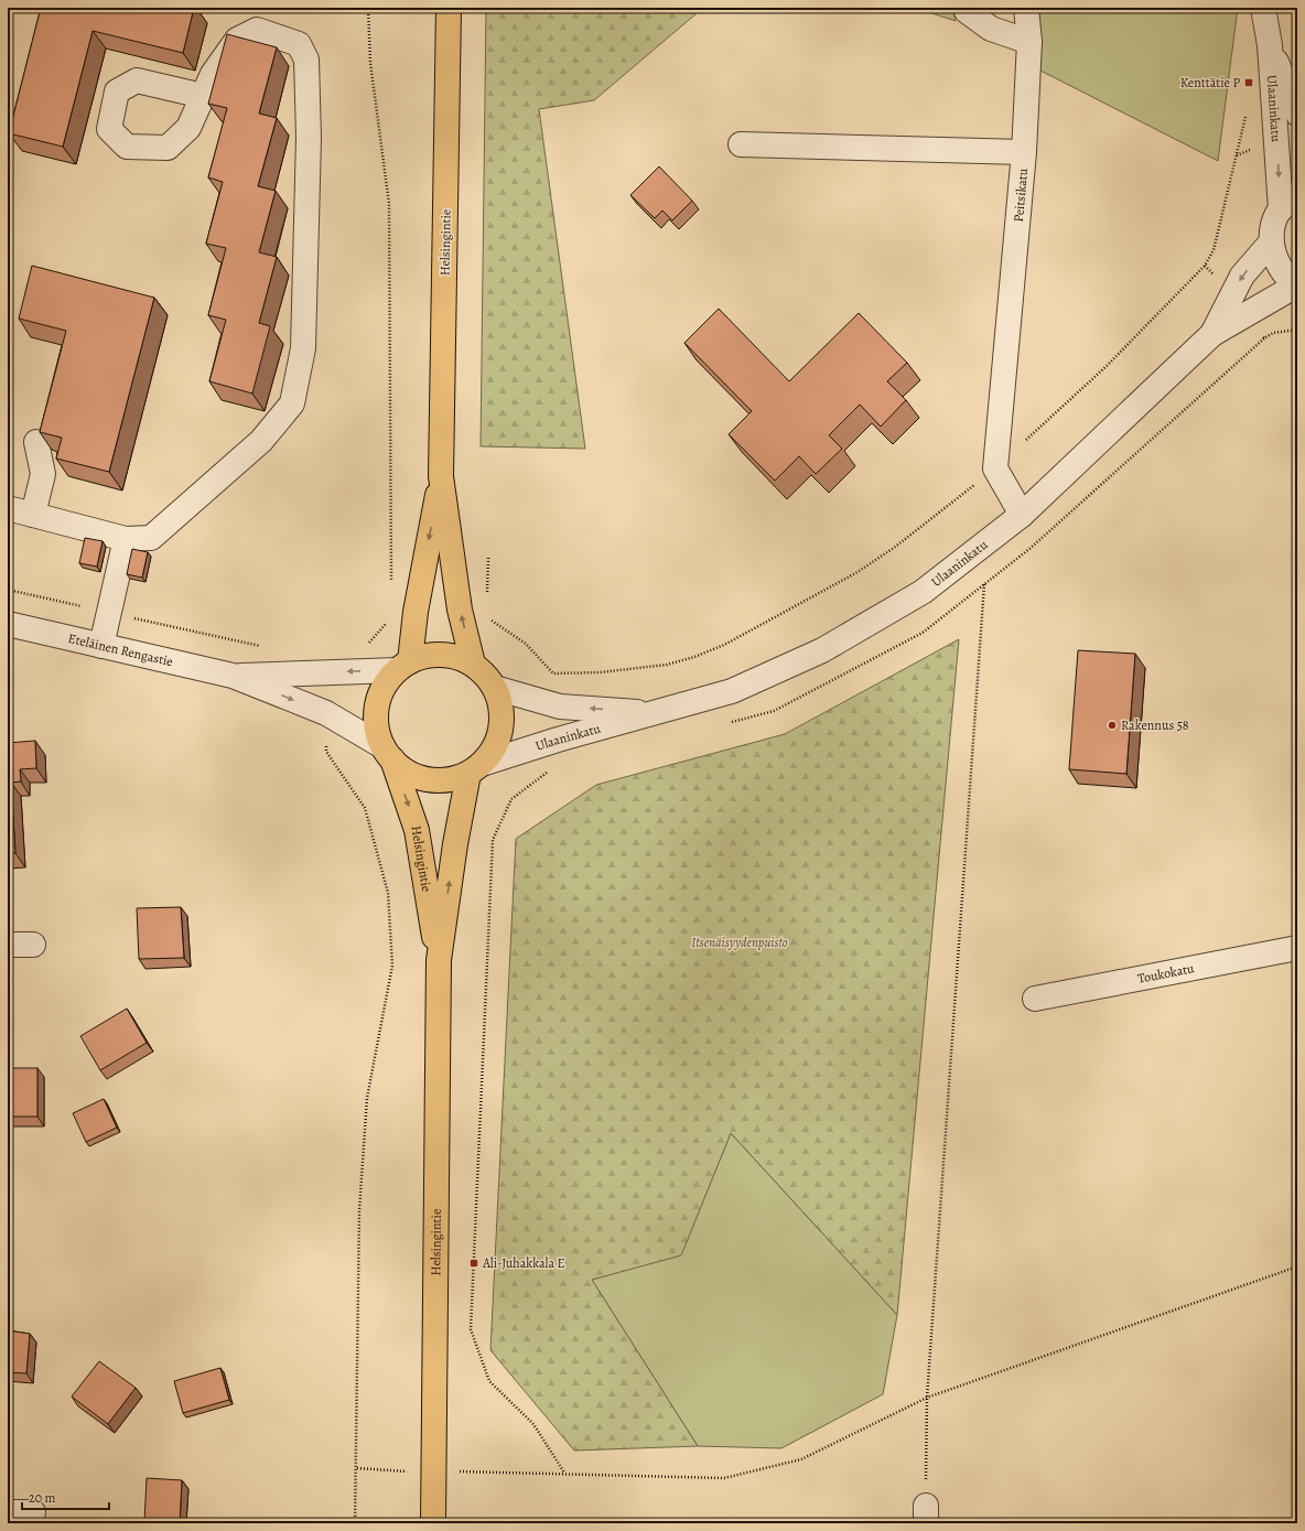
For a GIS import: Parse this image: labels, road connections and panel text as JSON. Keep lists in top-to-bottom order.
{
  "streets": {
    "main road": ["Helsingintie"],
    "street": [
      "Ulaaninkatu",
      "Peitsikatu",
      "Eteläinen Rengastie",
      "Toukokatu"
    ]
  },
  "crossings": [
    ["Ulaaninkatu", "Helsingintie"],
    ["Ulaaninkatu", "Eteläinen Rengastie"],
    ["Helsingintie", "Eteläinen Rengastie"]
  ],
  "parks": ["Itsenäisyydenpuisto"],
  "places": {
    "transit": ["Kenttätie P", "Ali-Juhakkala E"],
    "other": ["Rakennus 58"]
  },
  "scale_bar": "20 m"
}
